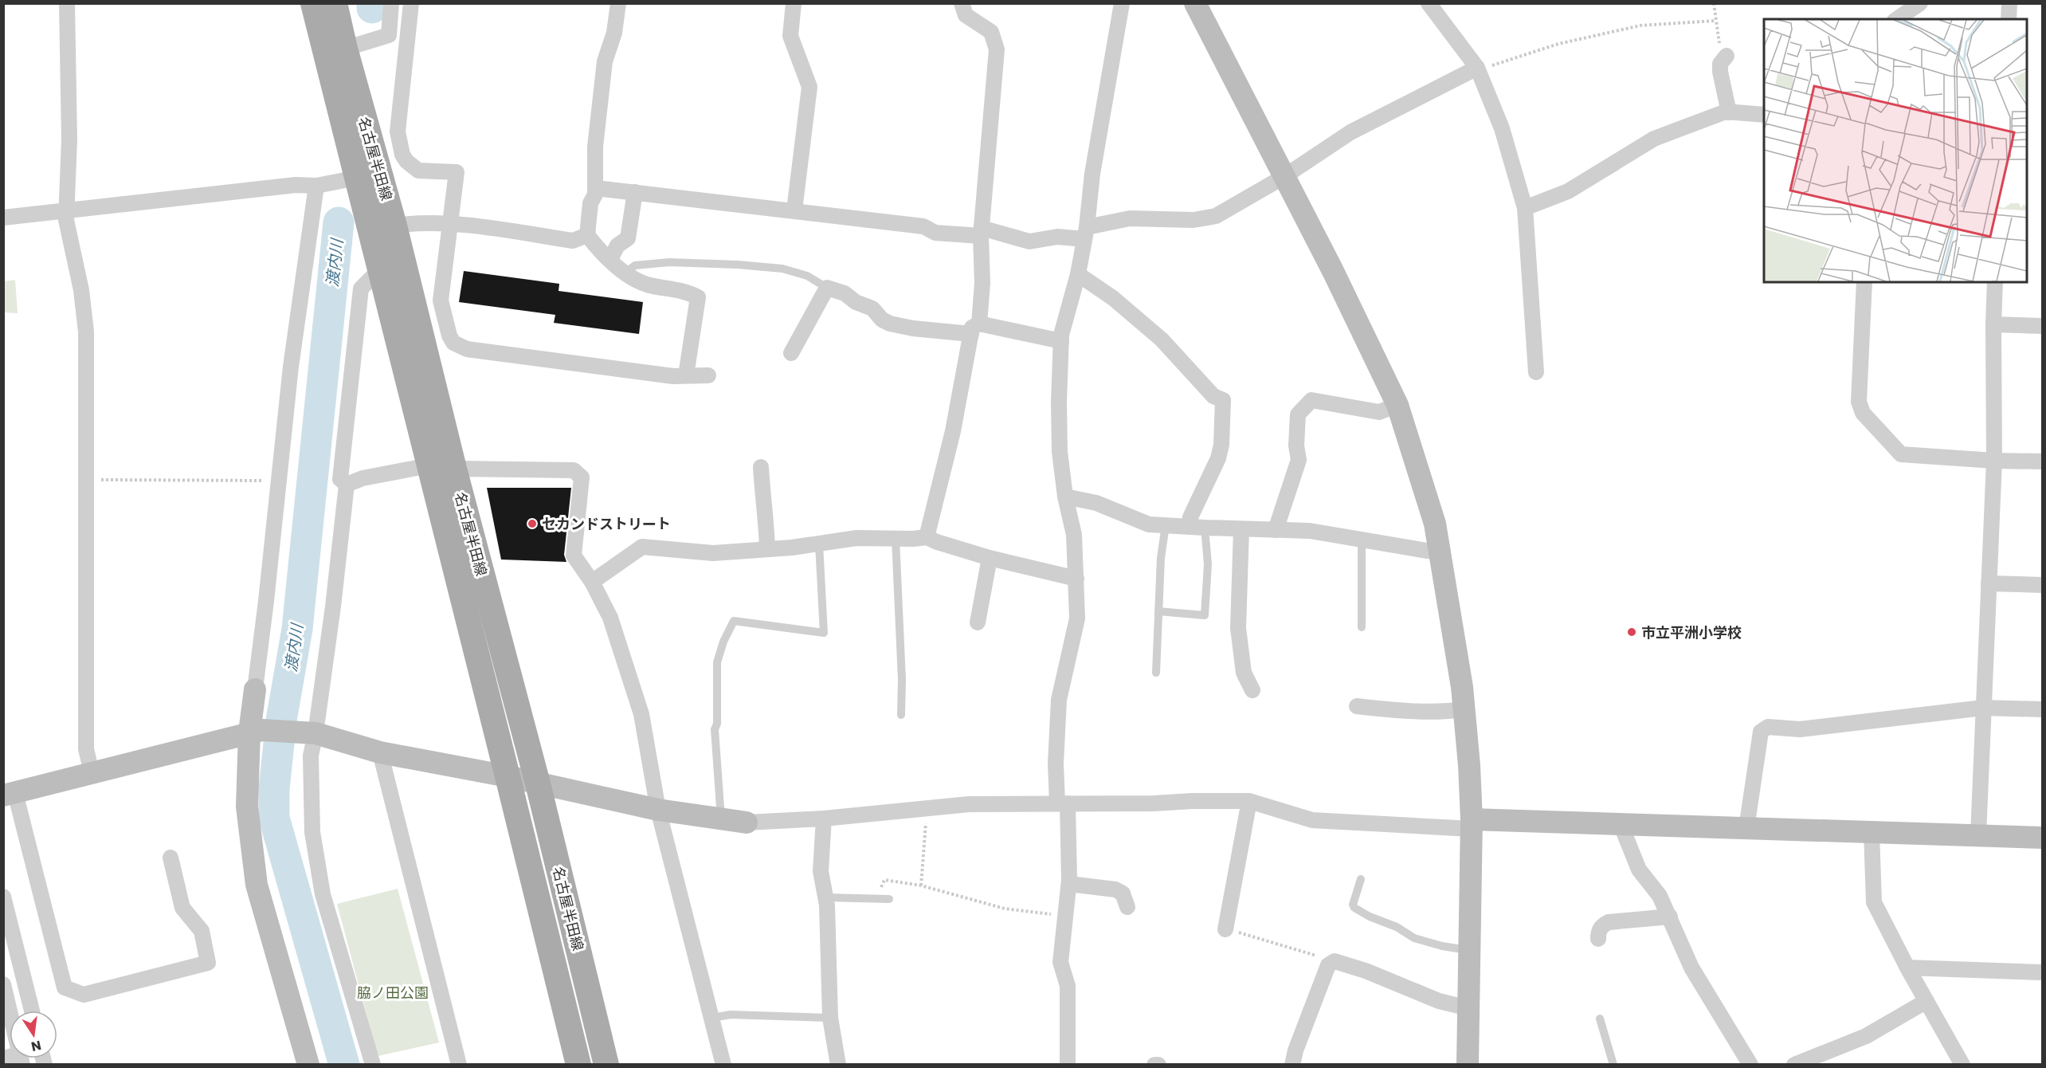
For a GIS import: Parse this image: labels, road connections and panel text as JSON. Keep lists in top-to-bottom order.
{
  "streets": {
    "main road": ["名古屋半田線"]
  },
  "water": ["渡内川"],
  "parks": ["脇ノ田公園"],
  "places": ["セカンドストリート", "市立平洲小学校"],
  "north": "bottom"
}
